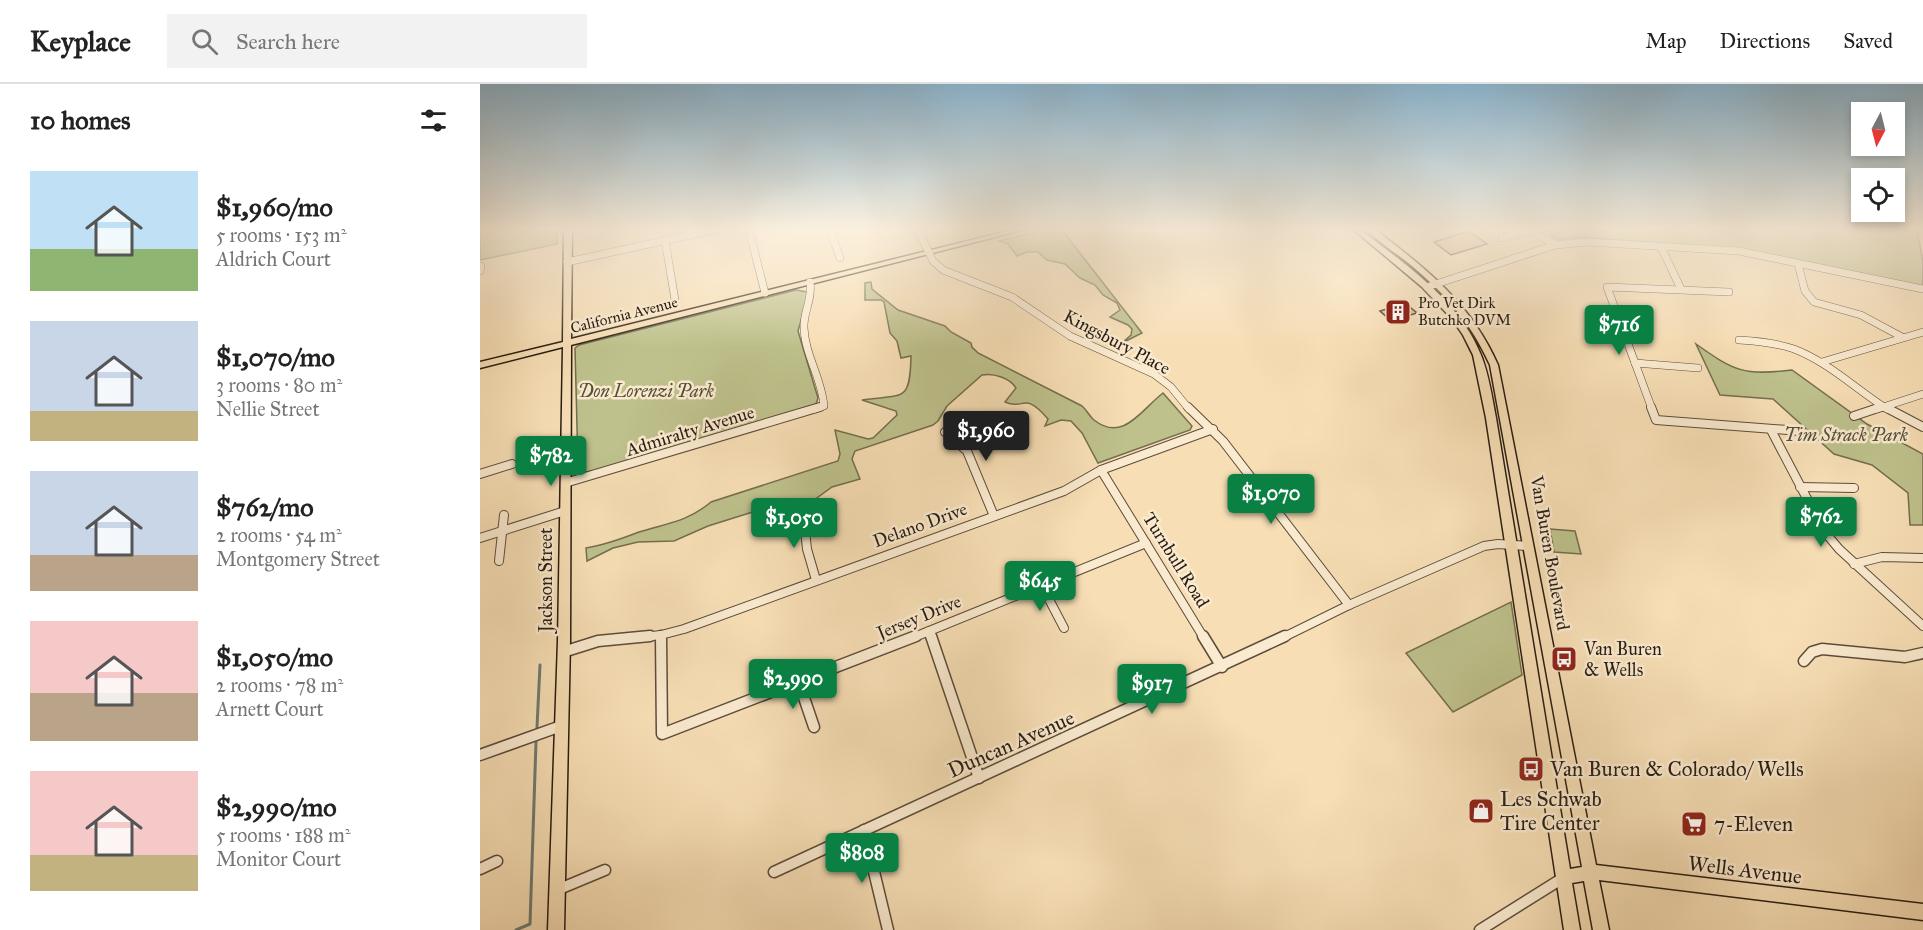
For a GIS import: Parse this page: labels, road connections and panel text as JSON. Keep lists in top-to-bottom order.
{
  "streets": {
    "main road": [
      "California Avenue",
      "Van Buren Boulevard",
      "Jackson Street",
      "Wells Avenue"
    ],
    "street": [
      "Kingsbury Place",
      "Admiralty Avenue",
      "Delano Drive",
      "Turnbull Road",
      "Jersey Drive",
      "Duncan Avenue"
    ]
  },
  "crossings": [
    ["California Avenue", "Admiralty Avenue"],
    ["California Avenue", "Jackson Street"],
    ["Kingsbury Place", "Delano Drive"],
    ["Kingsbury Place", "Duncan Avenue"],
    ["Admiralty Avenue", "Jackson Street"],
    ["Delano Drive", "Turnbull Road"],
    ["Delano Drive", "Jackson Street"],
    ["Delano Drive", "Jersey Drive"],
    ["Van Buren Boulevard", "Duncan Avenue"],
    ["Van Buren Boulevard", "Wells Avenue"],
    ["Turnbull Road", "Jersey Drive"],
    ["Turnbull Road", "Duncan Avenue"]
  ],
  "parks": ["Don Lorenzi Park", "Tim Strack Park"],
  "places": {
    "building": ["Pro Vet Dirk Butchko DVM"],
    "bus stop": ["Van Buren & Wells", "Van Buren & Colorado/ Wells"],
    "shop": ["Les Schwab Tire Center"],
    "supermarket": ["7-Eleven"]
  },
  "north": "bottom",
  "page": {
    "header": "Keyplace",
    "search": "Search here",
    "nav": ["Map", "Directions", "Saved"],
    "heading": "10 homes",
    "list": [
      {
        "name": "$1,960/mo",
        "note": "5 rooms · 153 m² · Aldrich Court"
      },
      {
        "name": "$1,070/mo",
        "note": "3 rooms · 80 m² · Nellie Street"
      },
      {
        "name": "$762/mo",
        "note": "2 rooms · 54 m² · Montgomery Street"
      },
      {
        "name": "$1,050/mo",
        "note": "2 rooms · 78 m² · Arnett Court"
      },
      {
        "name": "$2,990/mo",
        "note": "5 rooms · 188 m² · Monitor Court"
      }
    ],
    "price": [
      "$716",
      "$1,960",
      "$782",
      "$1,070",
      "$762",
      "$1,050",
      "$645",
      "$2,990",
      "$917",
      "$808"
    ]
  }
}
